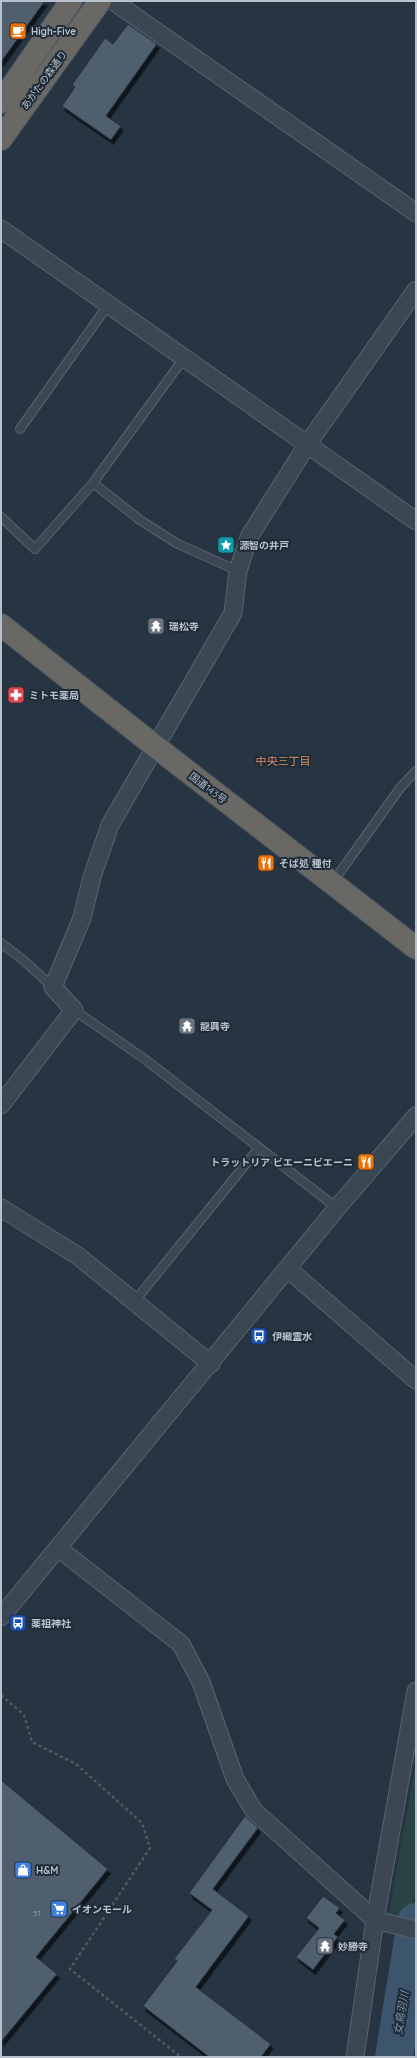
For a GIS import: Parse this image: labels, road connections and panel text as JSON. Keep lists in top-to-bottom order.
{
  "streets": {
    "highway": ["あがたの森通り", "国道143号"]
  },
  "districts": ["中央三丁目"],
  "water": ["女鳥羽川"],
  "places": {
    "cafe": ["High-Five"],
    "place": ["源智の井戸"],
    "temple": ["瑞松寺", "龍興寺", "妙勝寺"],
    "pharmacy": ["ミトモ薬局"],
    "restaurant": ["そば処 種付", "トラットリア ビエーニビエーニ"],
    "bus stop": ["伊織霊水", "薬祖神社"],
    "shop": ["H&M"],
    "supermarket": ["イオンモール"]
  },
  "house_numbers": ["51"]
}
